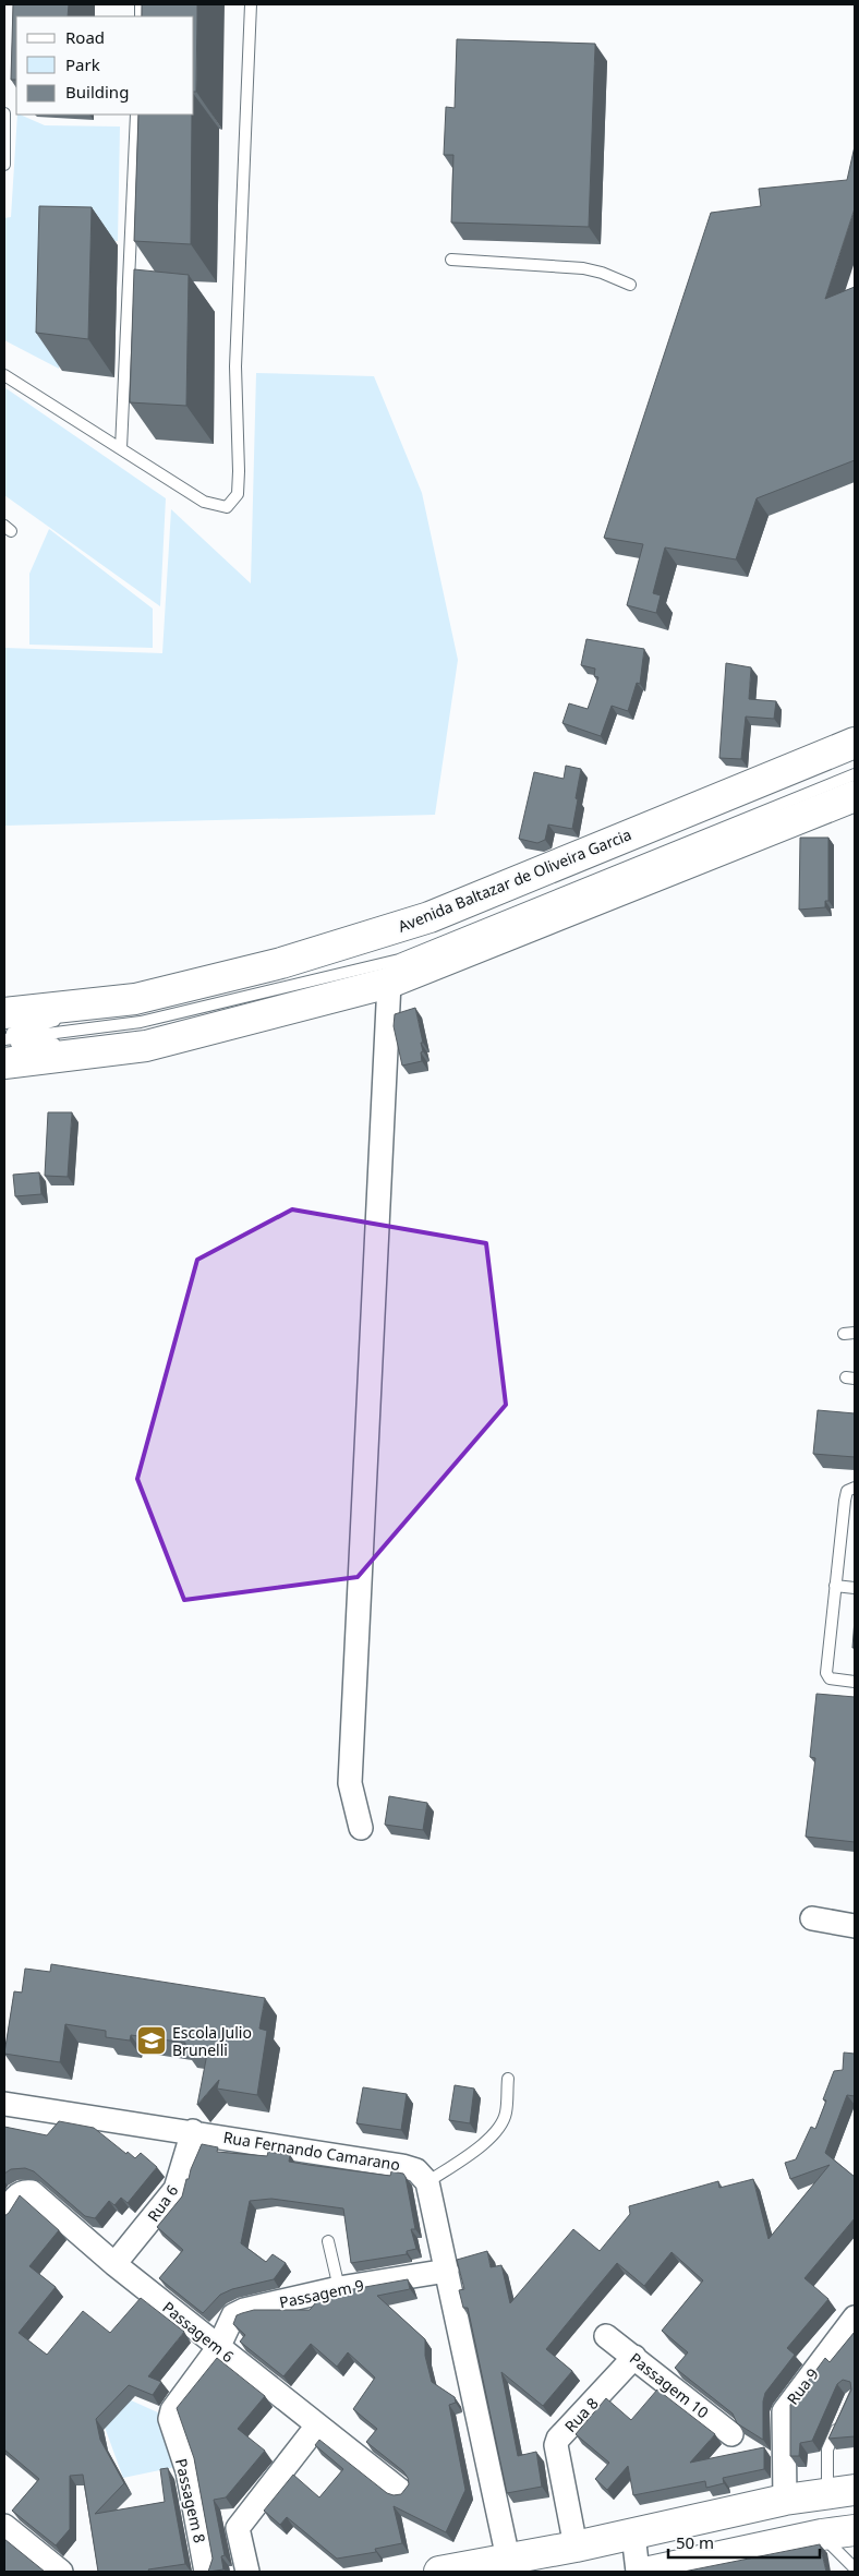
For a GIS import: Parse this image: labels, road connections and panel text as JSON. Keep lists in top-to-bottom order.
{
  "streets": {
    "main road": ["Avenida Baltazar de Oliveira Garcia"],
    "street": [
      "Rua Fernando Camarano",
      "Rua 6",
      "Passagem 9",
      "Passagem 6",
      "Passagem 10",
      "Rua 9",
      "Rua 8",
      "Passagem 8"
    ]
  },
  "crossings": [
    ["Rua Fernando Camarano", "Rua 6"],
    ["Rua 6", "Passagem 6"],
    ["Passagem 9", "Passagem 6"],
    ["Passagem 9", "Passagem 8"],
    ["Passagem 6", "Passagem 8"],
    ["Passagem 10", "Rua 8"]
  ],
  "places": {
    "school or university": ["Escola Julio Brunelli"]
  },
  "legend": ["Road", "Park", "Building"],
  "scale_bar": "50 m"
}
